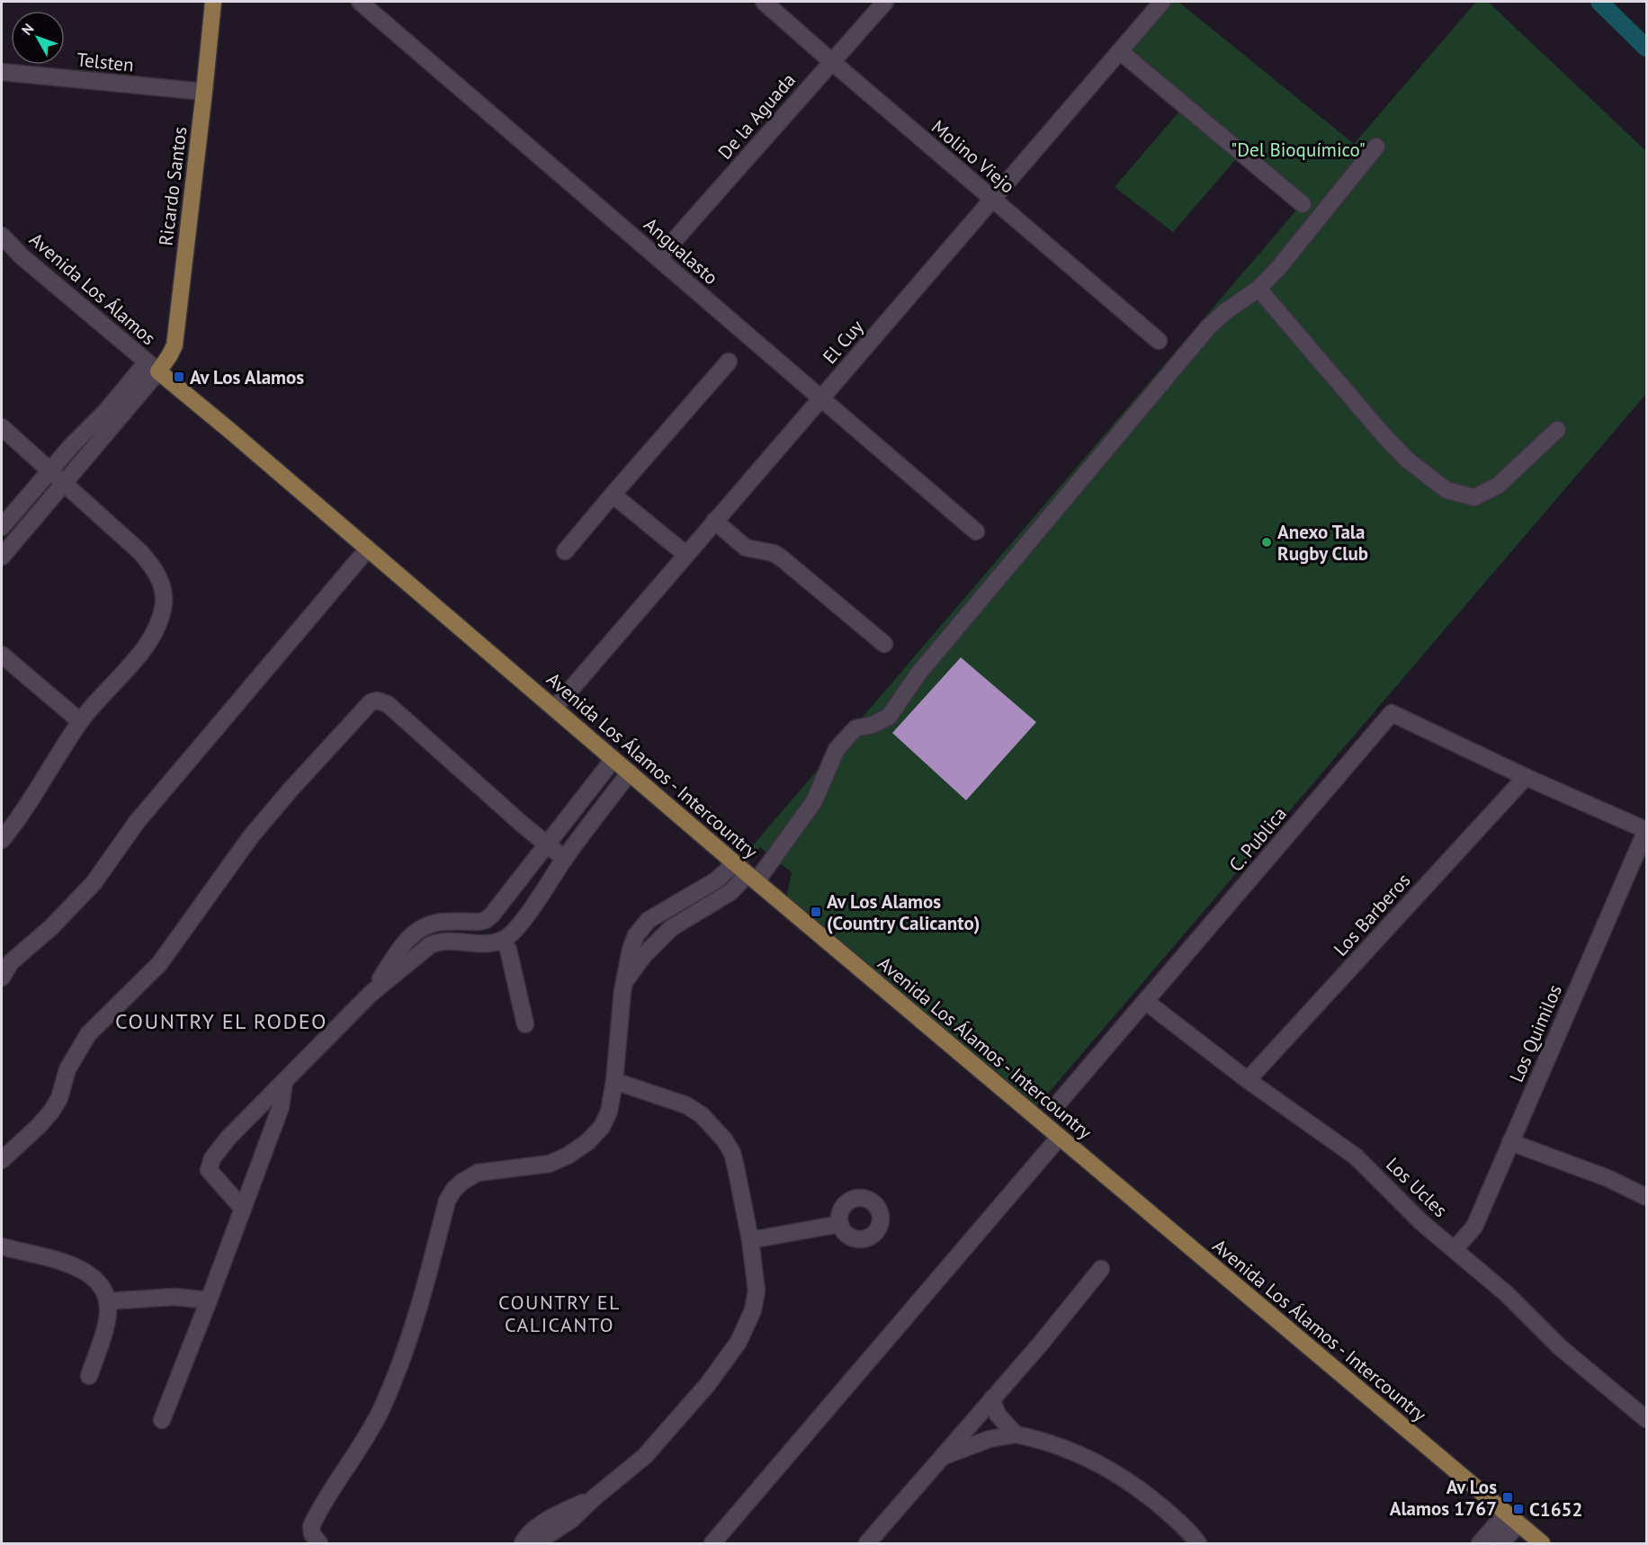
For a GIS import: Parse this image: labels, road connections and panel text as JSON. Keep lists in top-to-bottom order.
{
  "streets": {
    "main road": ["Ricardo Santos", "Avenida Los Álamos - Intercountry"],
    "street": [
      "Telsten",
      "De la Aguada",
      "Molino Viejo",
      "Angualasto",
      "Avenida Los Álamos",
      "El Cuy",
      "C. Publica",
      "Los Barberos",
      "Los Quimilos",
      "Los Ucles"
    ]
  },
  "crossings": [
    ["Telsten", "Ricardo Santos"],
    ["De la Aguada", "Molino Viejo"],
    ["De la Aguada", "Angualasto"],
    ["Molino Viejo", "El Cuy"],
    ["Ricardo Santos", "Avenida Los Álamos"],
    ["Ricardo Santos", "Avenida Los Álamos - Intercountry"],
    ["Angualasto", "El Cuy"],
    ["Avenida Los Álamos", "Avenida Los Álamos - Intercountry"],
    ["El Cuy", "Avenida Los Álamos - Intercountry"],
    ["C. Publica", "Los Barberos"],
    ["C. Publica", "Los Ucles"],
    ["Los Barberos", "Los Ucles"],
    ["Los Quimilos", "Los Ucles"]
  ],
  "districts": ["COUNTRY EL RODEO", "COUNTRY EL CALICANTO"],
  "parks": ["\"Del Bioquímico\""],
  "places": {
    "transit": [
      "Av Los Alamos",
      "Av Los Alamos (Country Calicanto)",
      "Av Los Alamos 1767",
      "C1652"
    ],
    "other": ["Anexo Tala Rugby Club"]
  },
  "north": "top left"
}
